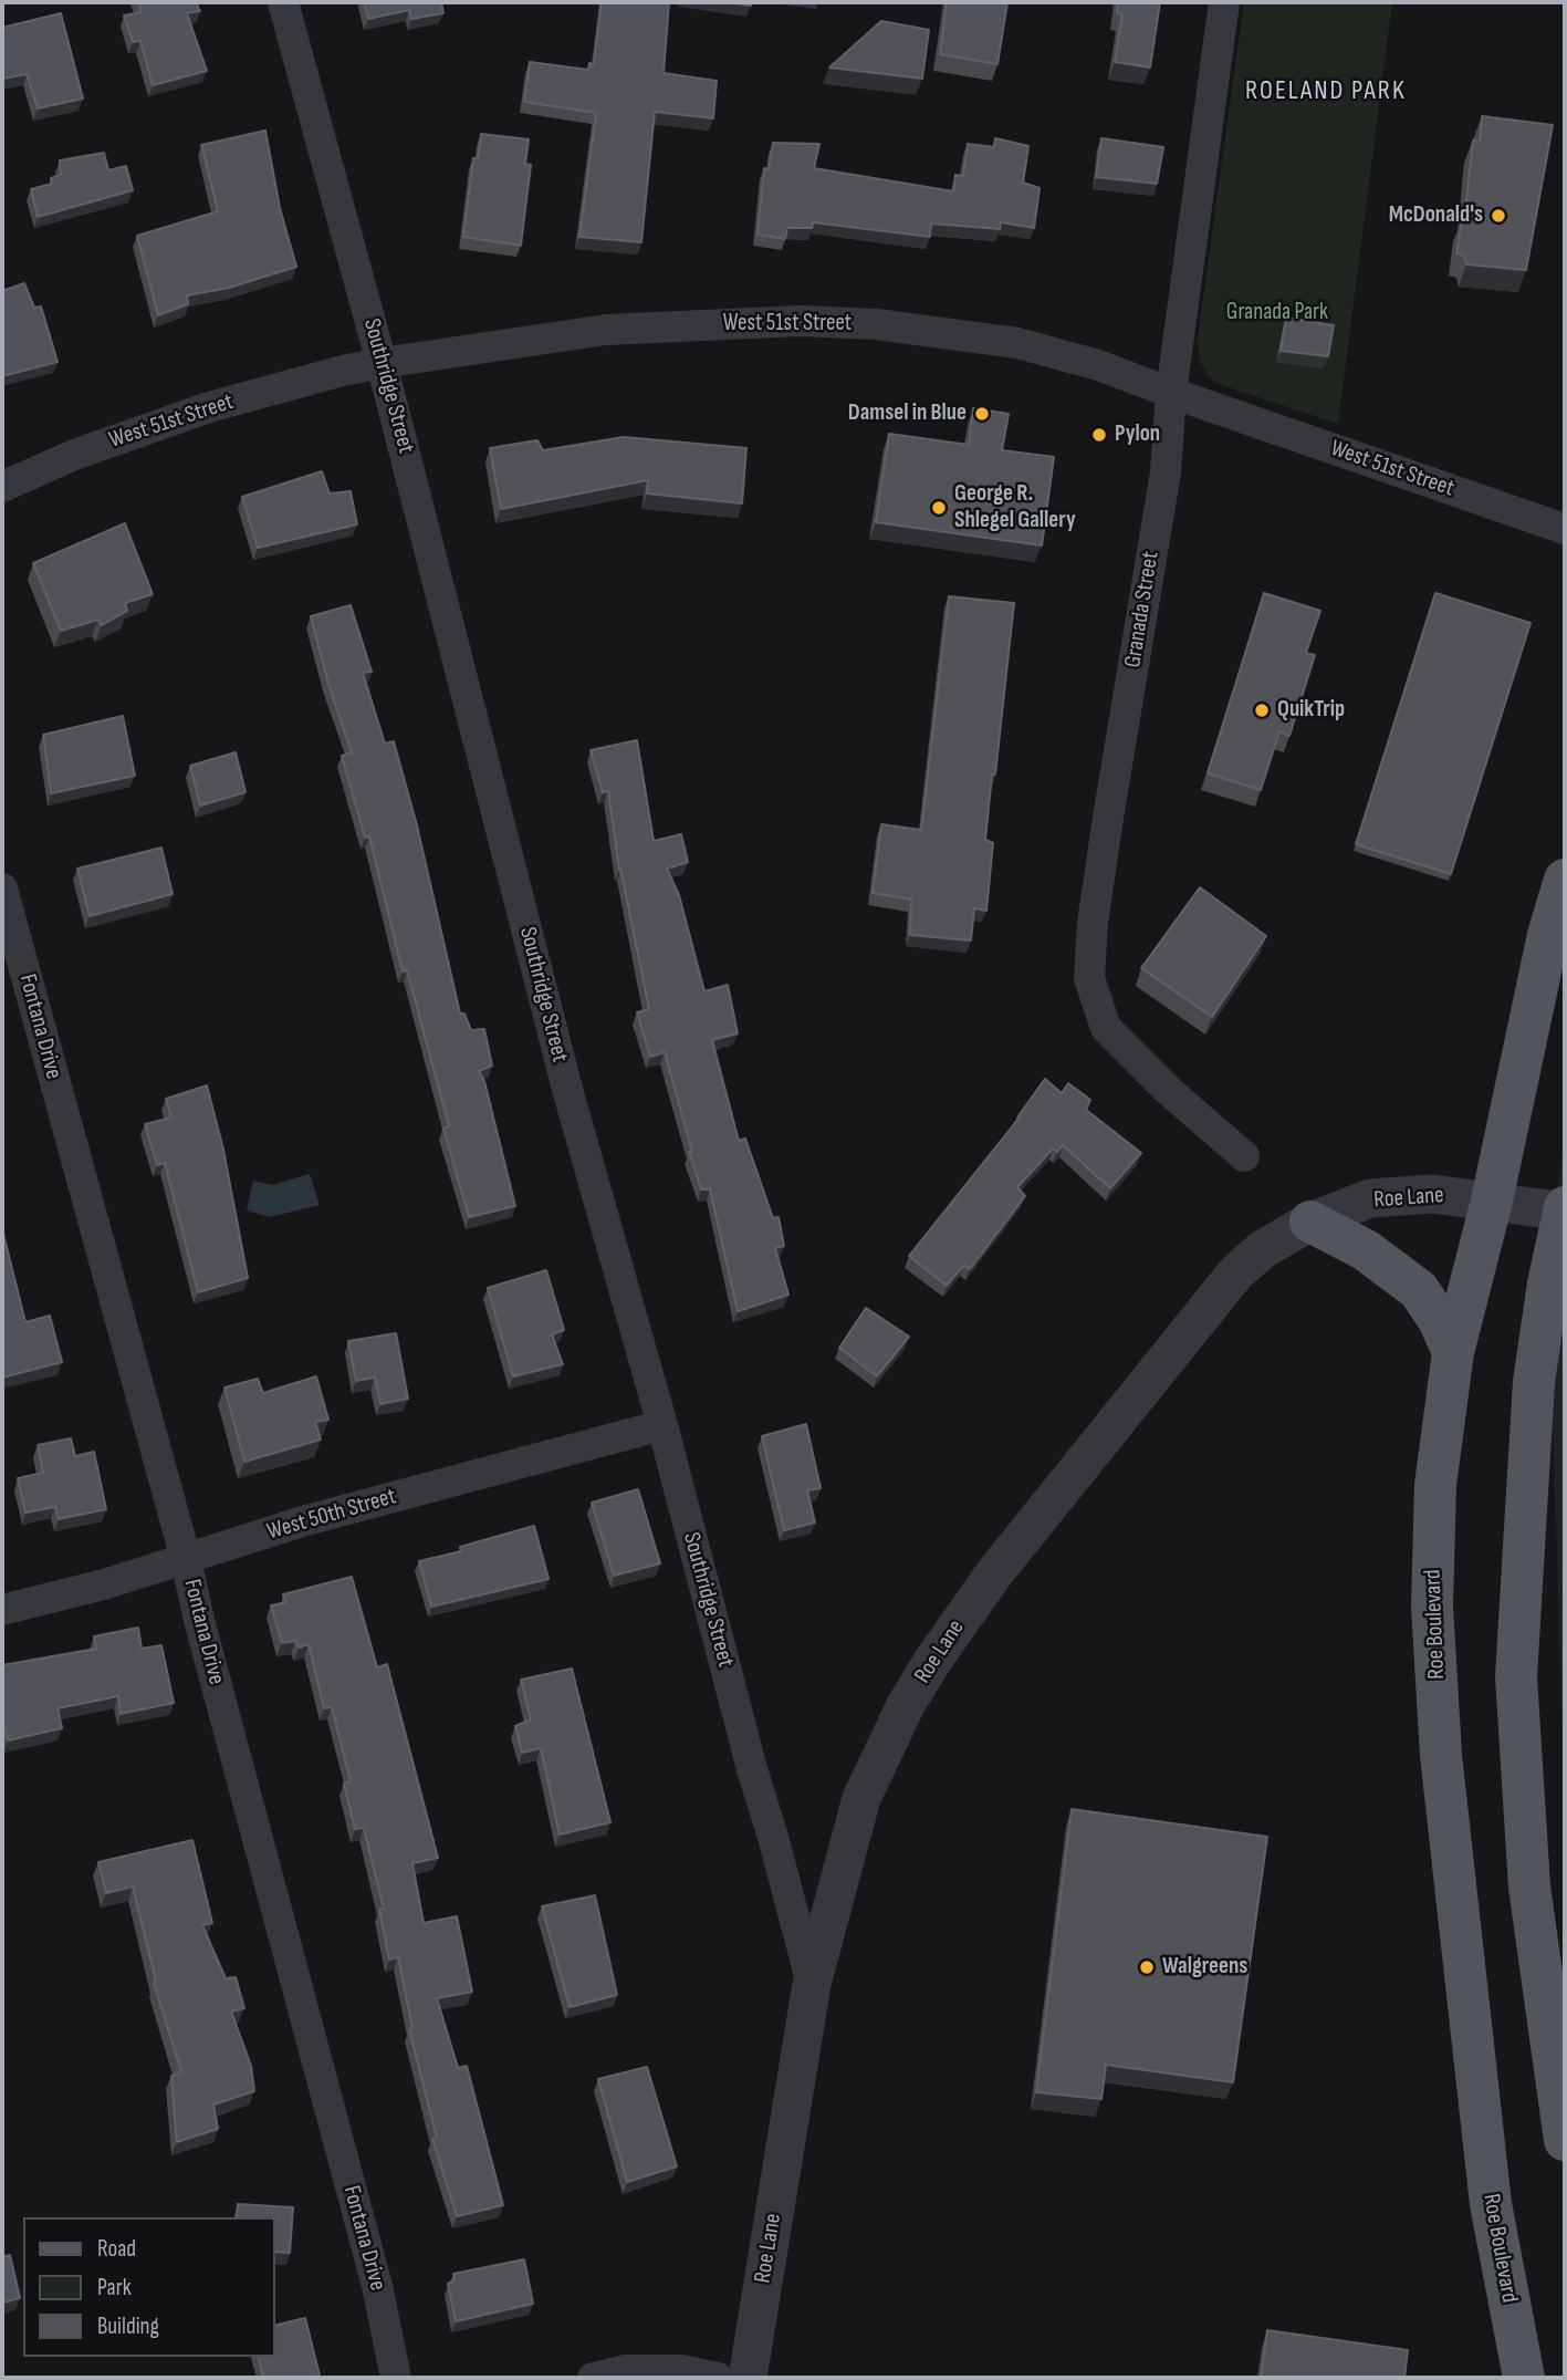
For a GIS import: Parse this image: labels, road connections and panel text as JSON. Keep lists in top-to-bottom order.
{
  "streets": {
    "main road": ["Roe Boulevard"],
    "street": [
      "West 51st Street",
      "Southridge Street",
      "Granada Street",
      "Fontana Drive",
      "Roe Lane",
      "West 50th Street"
    ]
  },
  "crossings": [
    ["West 51st Street", "Southridge Street"],
    ["West 51st Street", "Granada Street"],
    ["Southridge Street", "Roe Lane"],
    ["Southridge Street", "West 50th Street"],
    ["Fontana Drive", "West 50th Street"],
    ["Roe Lane", "Roe Boulevard"]
  ],
  "districts": ["ROELAND PARK"],
  "parks": ["Granada Park"],
  "places": [
    "McDonald's",
    "Damsel in Blue",
    "Pylon",
    "George R. Shlegel Gallery",
    "QuikTrip",
    "Walgreens"
  ],
  "legend": ["Road", "Park", "Building"]
}
